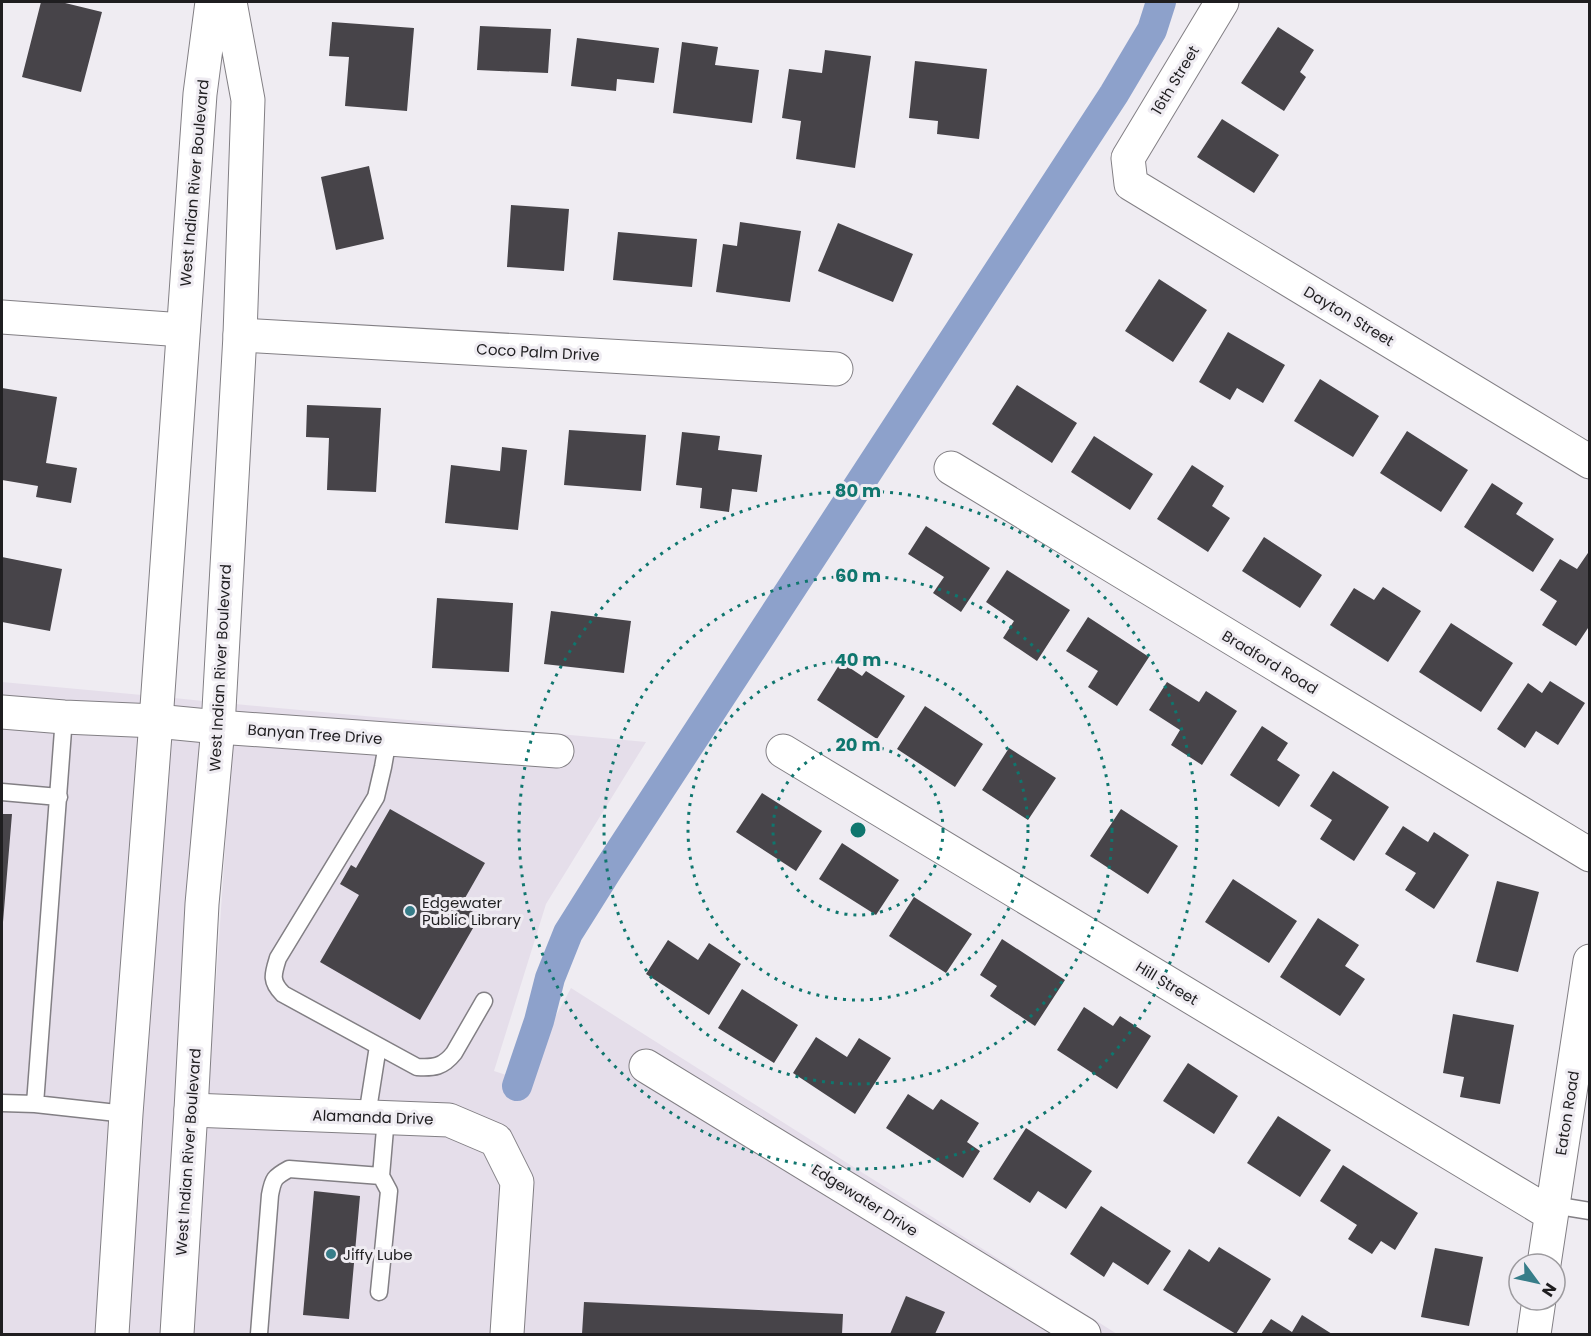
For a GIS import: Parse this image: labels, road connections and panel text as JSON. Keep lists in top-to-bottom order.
{
  "streets": {
    "street": [
      "16th Street",
      "West Indian River Boulevard",
      "Dayton Street",
      "Coco Palm Drive",
      "Bradford Road",
      "Banyan Tree Drive",
      "Hill Street",
      "Eaton Road",
      "Alamanda Drive",
      "Edgewater Drive"
    ]
  },
  "crossings": [
    ["16th Street", "Dayton Street"],
    ["West Indian River Boulevard", "Coco Palm Drive"],
    ["West Indian River Boulevard", "Banyan Tree Drive"],
    ["West Indian River Boulevard", "Alamanda Drive"],
    ["Hill Street", "Eaton Road"]
  ],
  "places": ["Edgewater Public Library", "Jiffy Lube"],
  "north": "bottom right",
  "rings": [
    "80 m",
    "60 m",
    "40 m",
    "20 m"
  ]
}
